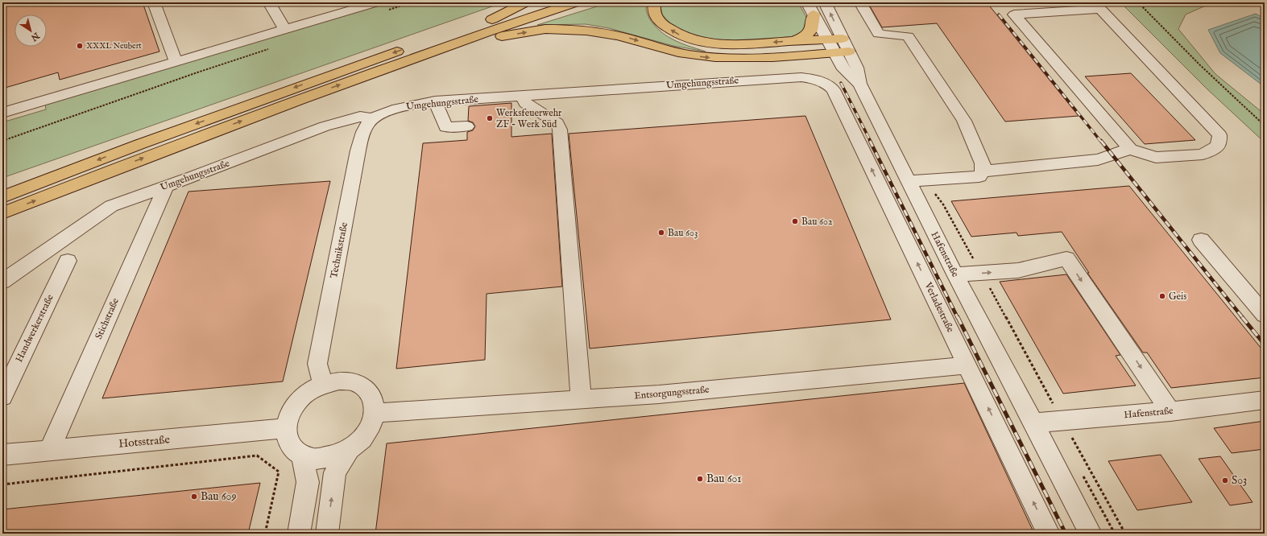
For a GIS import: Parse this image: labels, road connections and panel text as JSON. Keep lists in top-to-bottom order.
{
  "streets": {
    "street": [
      "Umgehungsstraße",
      "Technikstraße",
      "Hafenstraße",
      "Verladestraße",
      "Stichstraße",
      "Handwerkerstraße",
      "Entsorgungsstraße",
      "Hotsstraße"
    ]
  },
  "crossings": [
    ["Umgehungsstraße", "Technikstraße"],
    ["Umgehungsstraße", "Verladestraße"],
    ["Umgehungsstraße", "Stichstraße"],
    ["Umgehungsstraße", "Handwerkerstraße"],
    ["Technikstraße", "Entsorgungsstraße"],
    ["Technikstraße", "Hotsstraße"],
    ["Verladestraße", "Entsorgungsstraße"],
    ["Stichstraße", "Hotsstraße"],
    ["Entsorgungsstraße", "Hotsstraße"]
  ],
  "places": [
    "XXXL Neubert",
    "Werksfeuerwehr ZF - Werk Süd",
    "Bau 602",
    "Bau 603",
    "Geis",
    "Bau 601",
    "S03",
    "Bau 609"
  ],
  "north": "bottom right"
}
